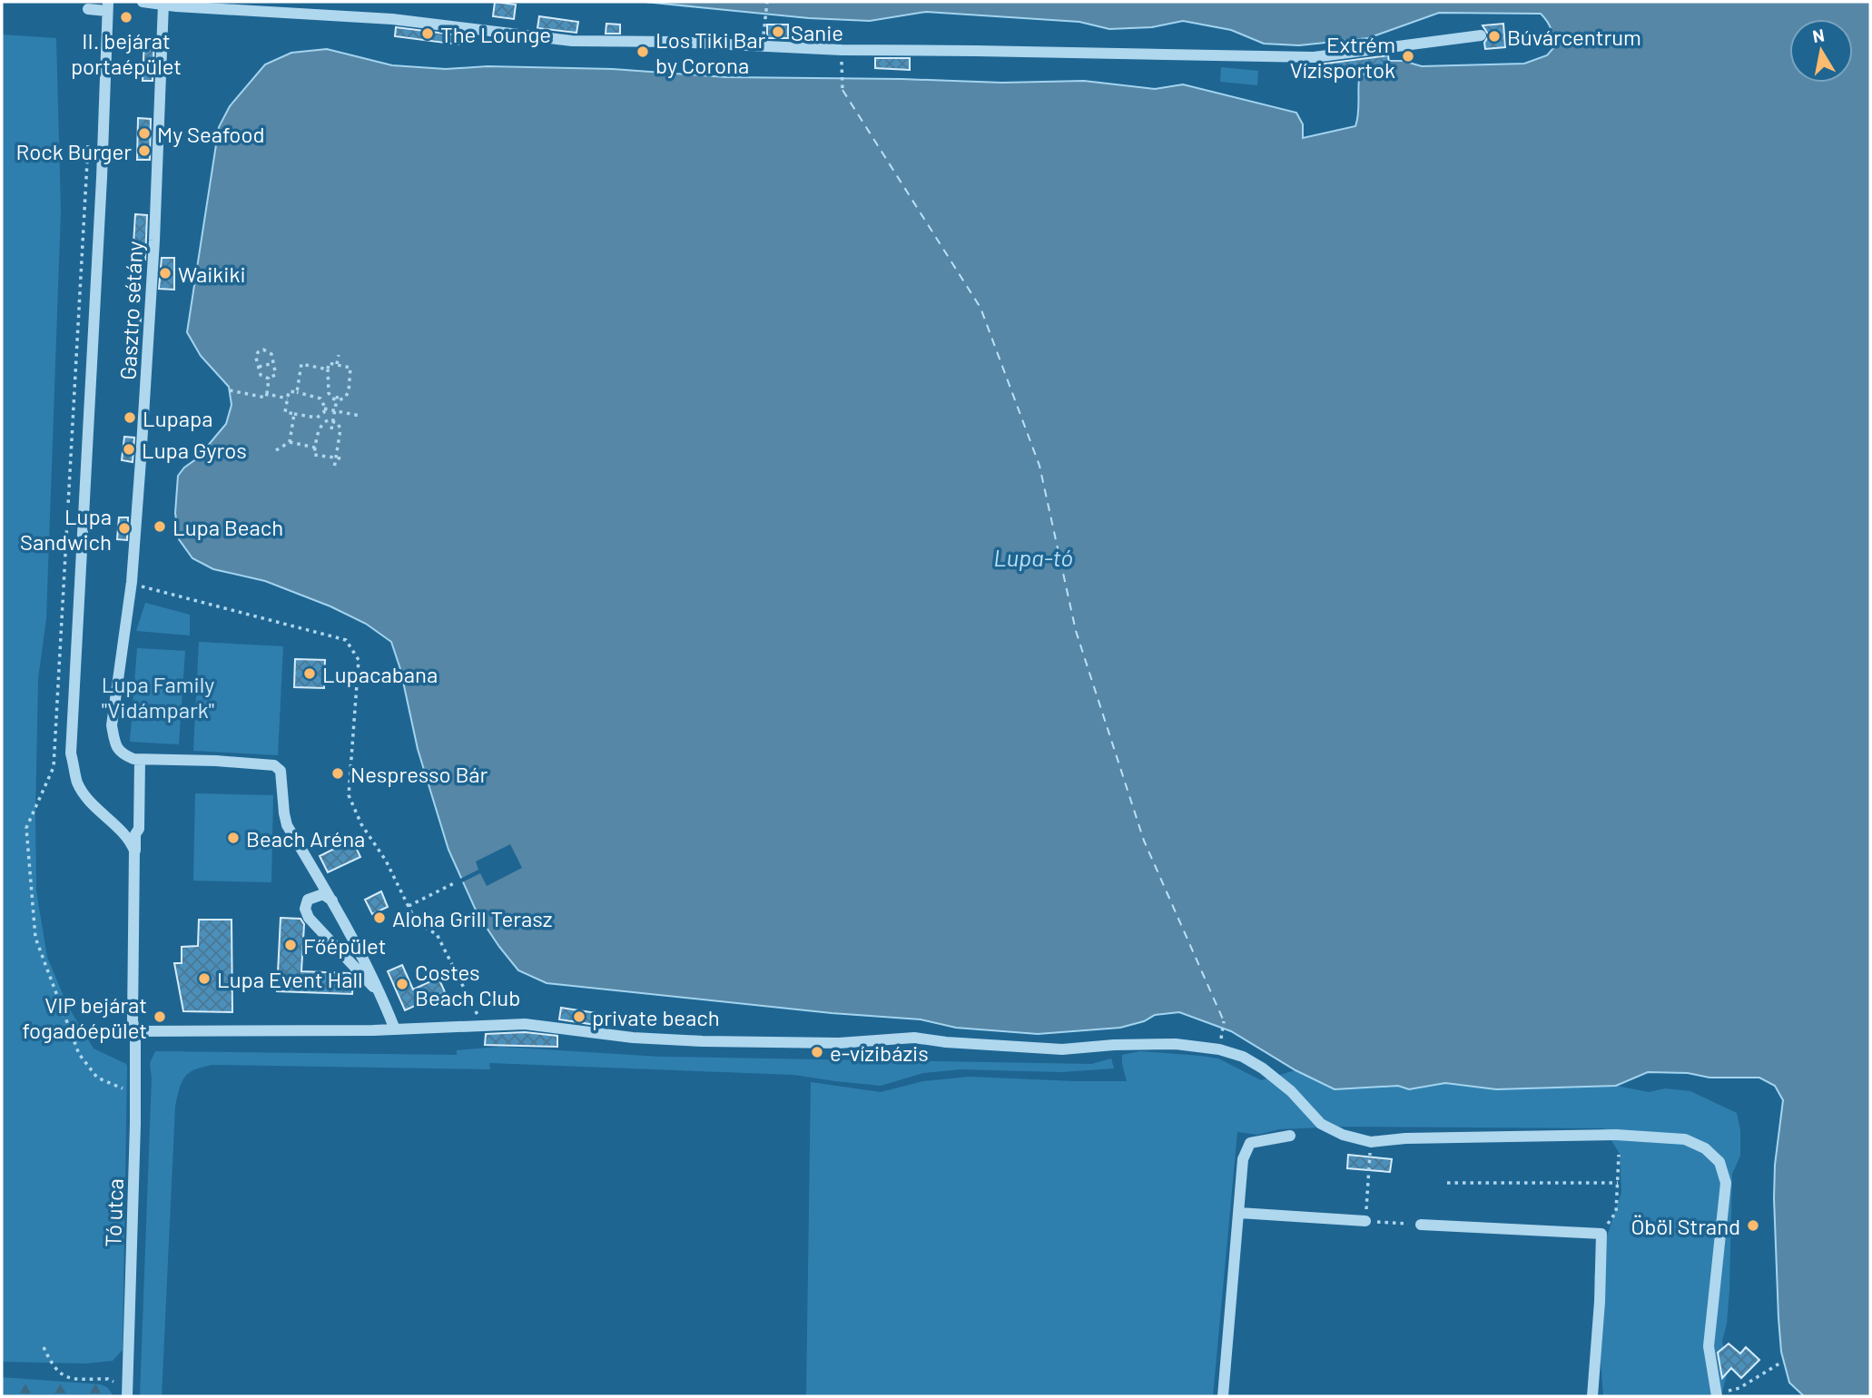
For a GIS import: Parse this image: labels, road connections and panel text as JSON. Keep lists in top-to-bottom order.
{
  "streets": {
    "street": ["Gasztro sétány", "Tó utca"]
  },
  "crossings": [
    ["Gasztro sétány", "Tó utca"]
  ],
  "water": ["Lupa-tó"],
  "parks": ["Lupa Family \"Vidámpark\""],
  "places": [
    "II. bejárat portaépület",
    "Sanie",
    "The Lounge",
    "Búvárcentrum",
    "Los Tiki Bar by Corona",
    "Extrém Vízisportok",
    "My Seafood",
    "Rock Burger",
    "Waikiki",
    "Lupapa",
    "Lupa Gyros",
    "Lupa Beach",
    "Lupa Sandwich",
    "Lupacabana",
    "Nespresso Bár",
    "Beach Aréna",
    "Aloha Grill Terasz",
    "Főépület",
    "Lupa Event Hall",
    "Costes Beach Club",
    "VIP bejárat fogadóépület",
    "private beach",
    "e-vízibázis",
    "Öböl Strand"
  ],
  "north": "top"
}
